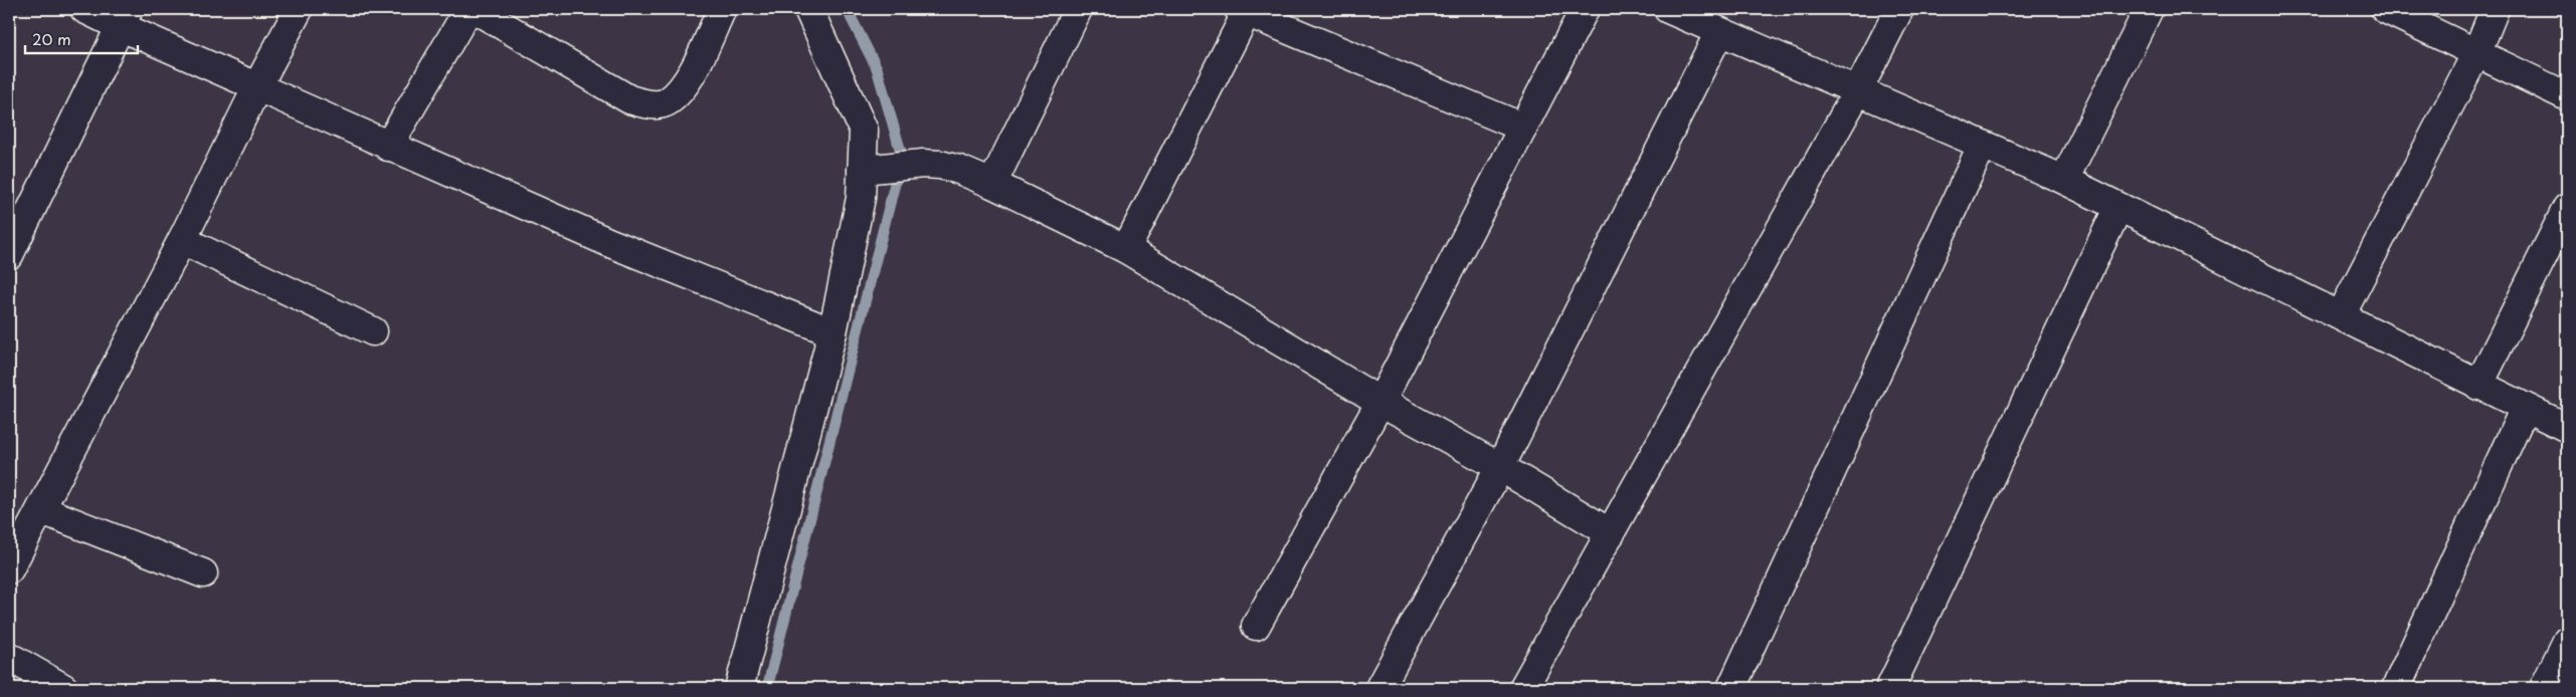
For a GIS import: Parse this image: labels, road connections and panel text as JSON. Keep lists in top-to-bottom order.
{
  "scale_bar": "20 m"
}
